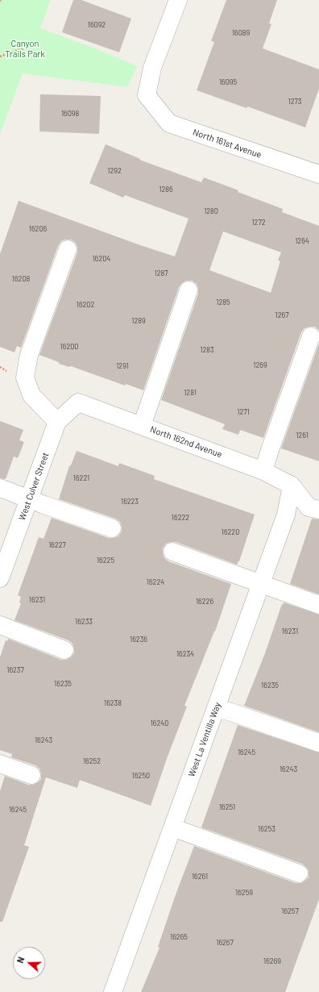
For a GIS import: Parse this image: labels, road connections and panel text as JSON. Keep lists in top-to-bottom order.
{
  "streets": {
    "street": [
      "North 161st Avenue",
      "North 162nd Avenue",
      "West Culver Street",
      "West La Ventilla Way"
    ]
  },
  "crossings": [
    ["North 162nd Avenue", "West Culver Street"],
    ["North 162nd Avenue", "West La Ventilla Way"]
  ],
  "parks": ["Canyon Trails Park"],
  "house_numbers": [
    "16092",
    "16089",
    "16095",
    "1273",
    "16098",
    "1292",
    "1286",
    "1280",
    "1272",
    "16206",
    "1264",
    "16204",
    "1287",
    "16208",
    "1285",
    "16202",
    "1267",
    "1289",
    "16200",
    "1283",
    "1269",
    "1291",
    "1281",
    "1271",
    "1261",
    "16221",
    "16223",
    "16222",
    "16220",
    "16227",
    "16225",
    "16224",
    "16231",
    "16226",
    "16233",
    "16231",
    "16236",
    "16234",
    "16237",
    "16235",
    "16235",
    "16238",
    "16240",
    "16243",
    "16245",
    "16252",
    "16243",
    "16250",
    "16251",
    "16245",
    "16253",
    "16261",
    "16259",
    "16257",
    "16265",
    "16267",
    "16269"
  ],
  "north": "left"
}
